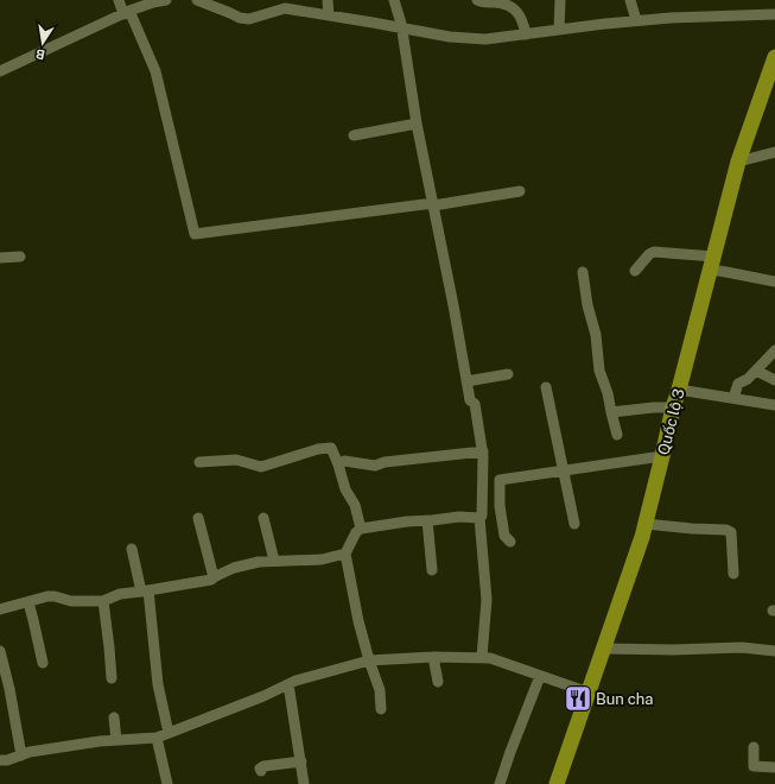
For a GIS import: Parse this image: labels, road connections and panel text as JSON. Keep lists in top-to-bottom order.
{
  "streets": {
    "highway": ["Quốc lộ 3"]
  },
  "places": {
    "restaurant": ["Bun cha"]
  },
  "north": "bottom"
}
